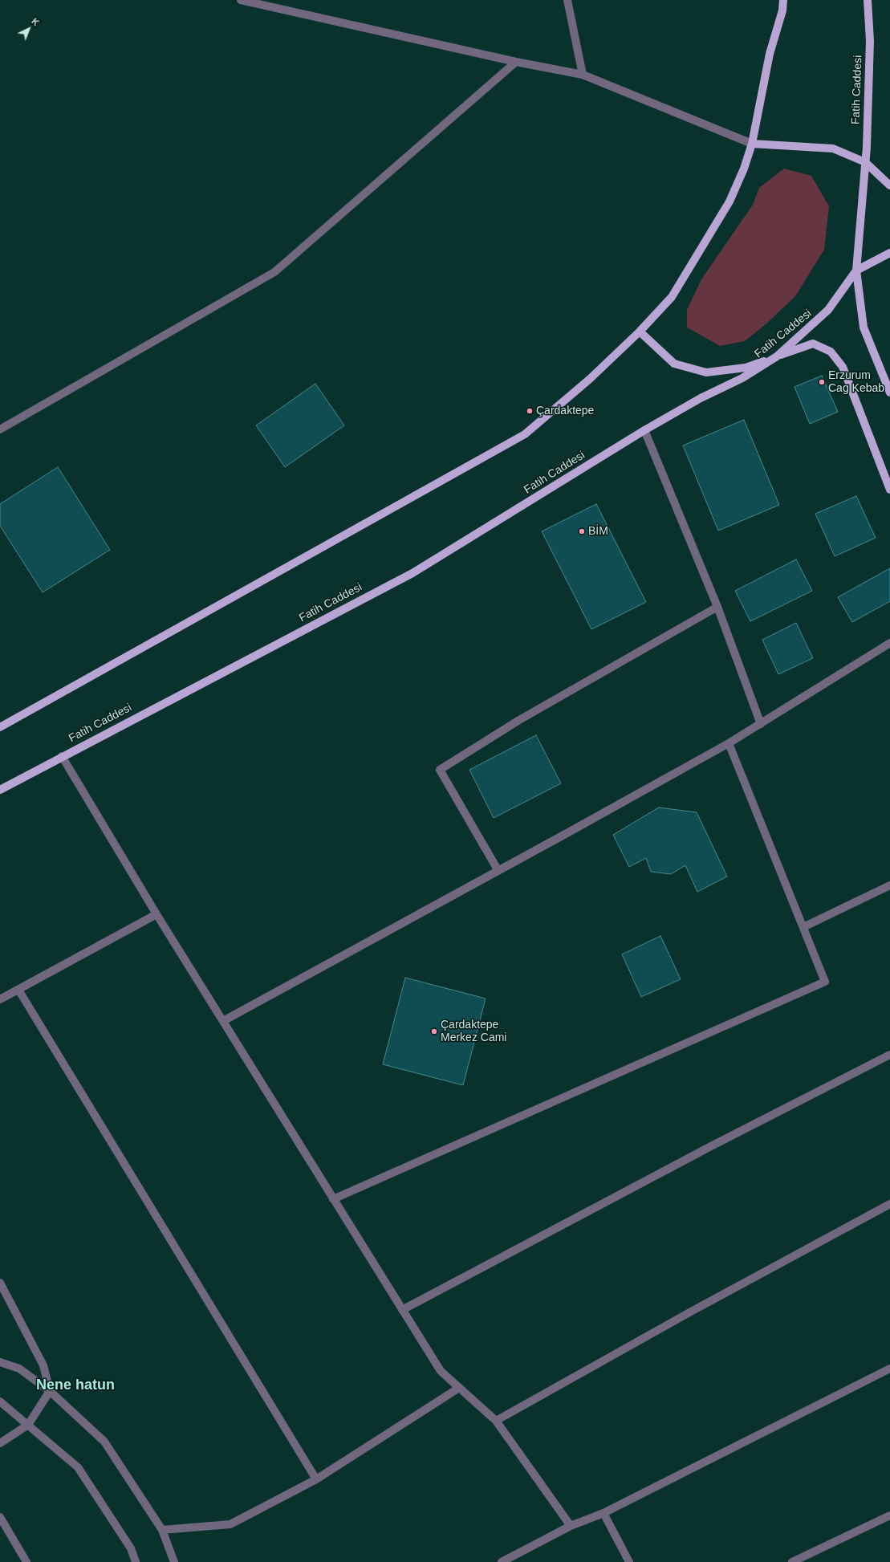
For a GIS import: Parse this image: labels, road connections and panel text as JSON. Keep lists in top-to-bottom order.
{
  "streets": {
    "main road": ["Fatih Caddesi"]
  },
  "districts": ["Nene hatun"],
  "places": [
    "Erzurum Cag Kebab",
    "Çardaktepe",
    "BİM",
    "Çardaktepe Merkez Cami"
  ],
  "north": "top right"
}
